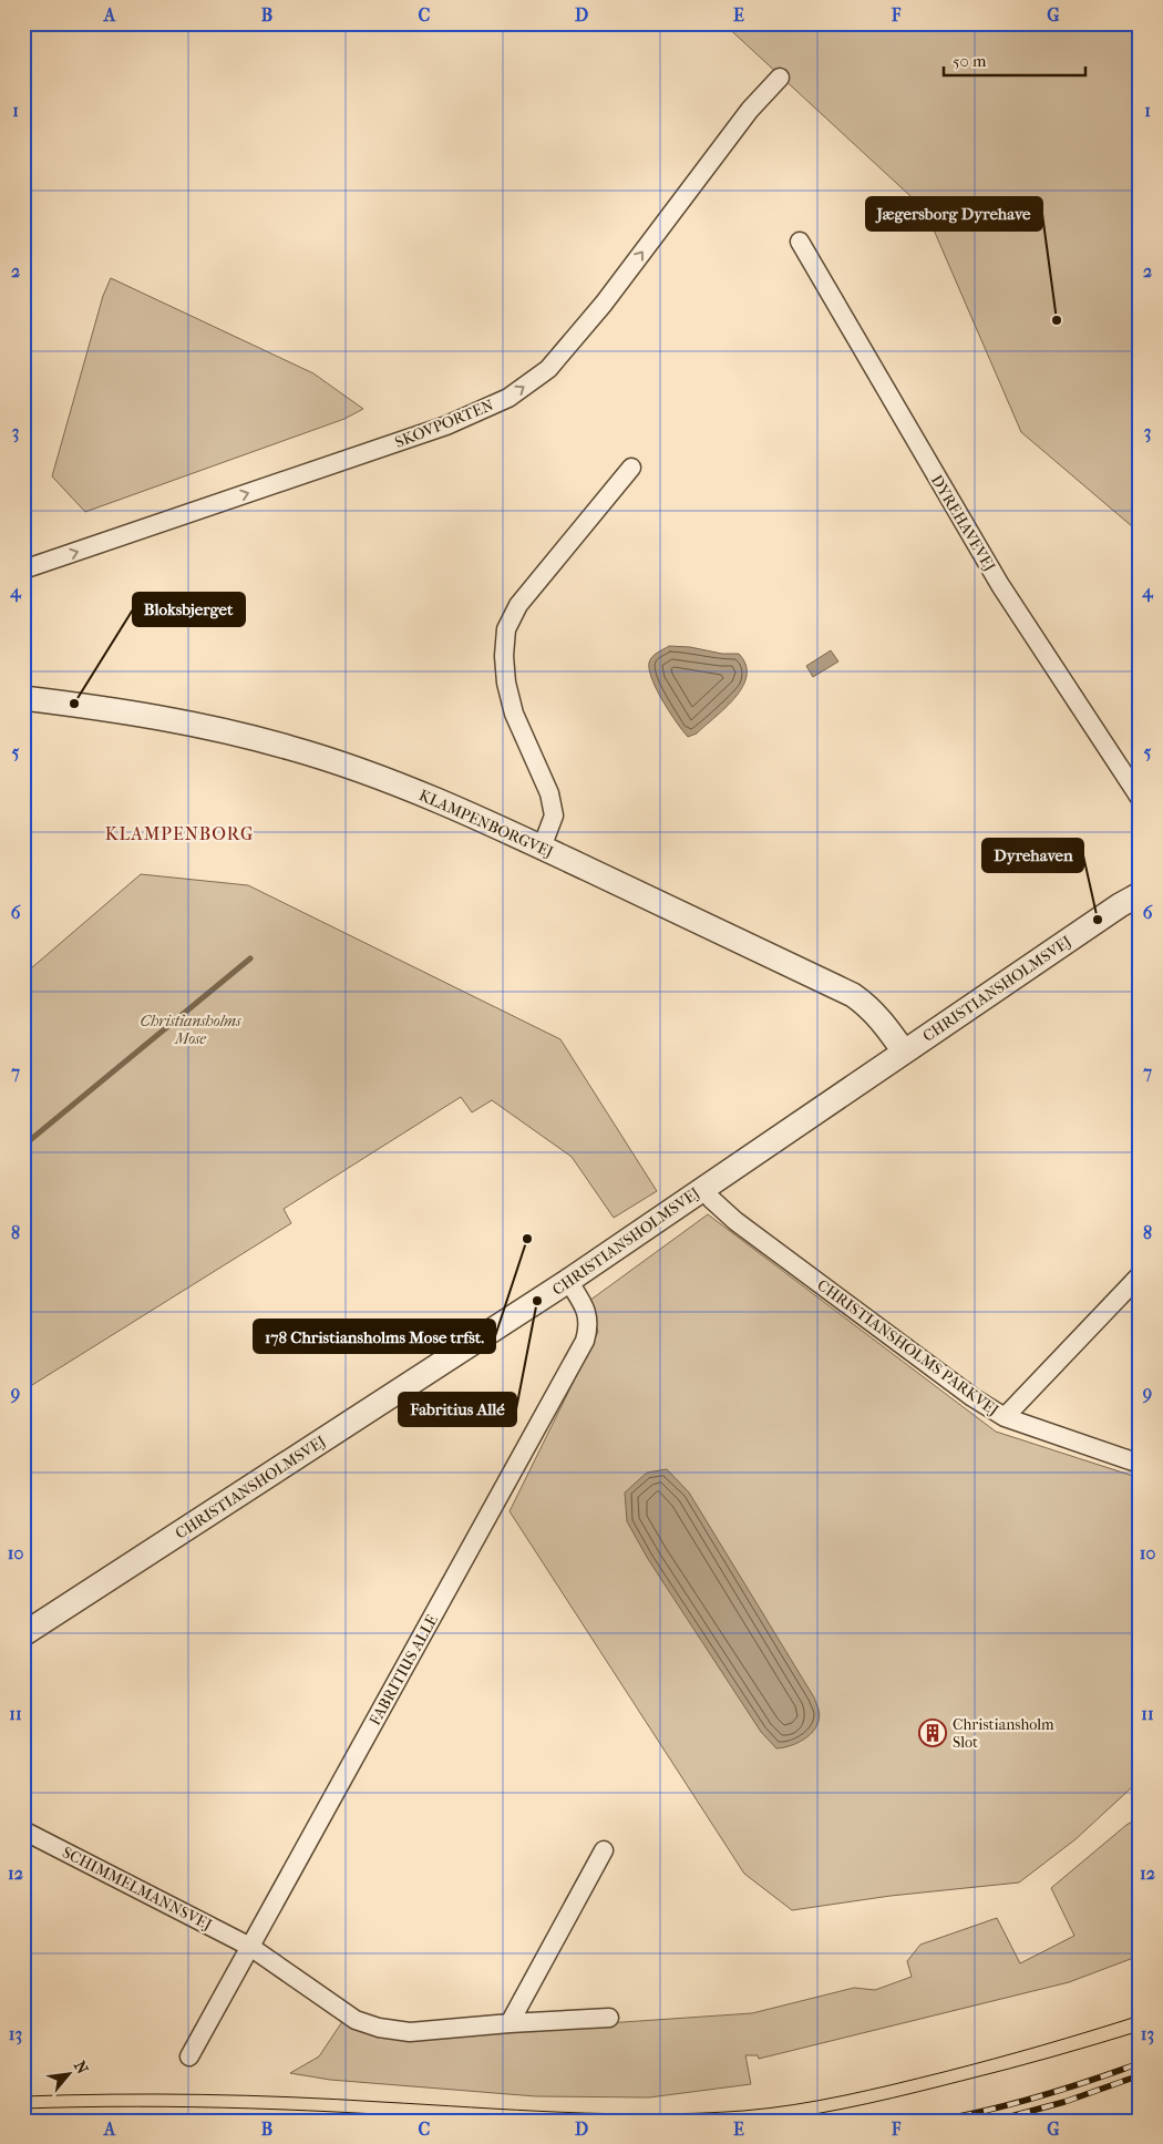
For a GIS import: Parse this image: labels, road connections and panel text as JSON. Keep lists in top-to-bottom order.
{
  "streets": {
    "street": [
      "SKOVPORTEN",
      "DYREHAVEVEJ",
      "KLAMPENBORGVEJ",
      "CHRISTIANSHOLMSVEJ",
      "CHRISTIANSHOLMS PARKVEJ",
      "FABRITIUS ALLE",
      "SCHIMMELMANNSVEJ"
    ]
  },
  "crossings": [
    ["KLAMPENBORGVEJ", "CHRISTIANSHOLMSVEJ"],
    ["CHRISTIANSHOLMSVEJ", "CHRISTIANSHOLMS PARKVEJ"],
    ["CHRISTIANSHOLMSVEJ", "FABRITIUS ALLE"],
    ["FABRITIUS ALLE", "SCHIMMELMANNSVEJ"]
  ],
  "one_way": ["SKOVPORTEN"],
  "districts": ["KLAMPENBORG"],
  "parks": ["Christiansholms Mose"],
  "places": {
    "other": [
      "Jægersborg Dyrehave",
      "Bloksbjerget",
      "Dyrehaven",
      "178 Christiansholms Mose trfst.",
      "Fabritius Allé"
    ],
    "building": ["Christiansholm Slot"]
  },
  "scale_bar": "50 m",
  "north": "top right",
  "grid": {
    "columns": [
      "A",
      "B",
      "C",
      "D",
      "E",
      "F",
      "G"
    ],
    "rows": [
      "1",
      "2",
      "3",
      "4",
      "5",
      "6",
      "7",
      "8",
      "9",
      "10",
      "11",
      "12",
      "13"
    ]
  }
}
